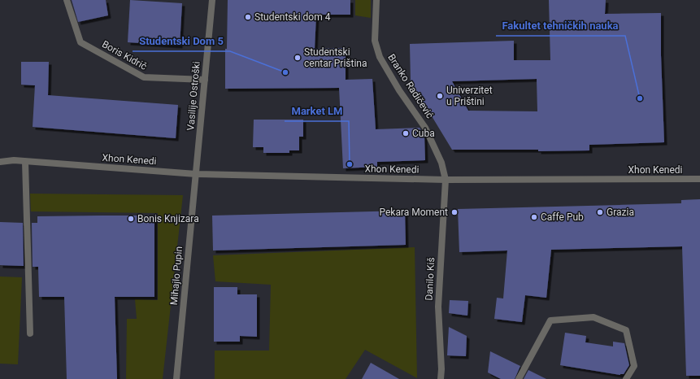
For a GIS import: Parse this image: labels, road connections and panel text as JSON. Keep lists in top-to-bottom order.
{
  "streets": {
    "street": [
      "Boris Kidrič",
      "Branko Radičević",
      "Vasilije Ostroški",
      "Xhon Kenedi",
      "Mihajlo Pupin",
      "Danilo Kiš"
    ]
  },
  "crossings": [
    ["Boris Kidrič", "Vasilije Ostroški"],
    ["Branko Radičević", "Xhon Kenedi"],
    ["Branko Radičević", "Danilo Kiš"],
    ["Vasilije Ostroški", "Xhon Kenedi"],
    ["Vasilije Ostroški", "Mihajlo Pupin"],
    ["Xhon Kenedi", "Mihajlo Pupin"],
    ["Xhon Kenedi", "Danilo Kiš"]
  ],
  "places": [
    "Studentski dom 4",
    "Studentski centar Priština",
    "Studentski Dom 5",
    "Univerzitet u Prištini",
    "Fakultet tehničkih nauka",
    "Cuba",
    "Market LM",
    "Pekara Moment",
    "Grazia",
    "Caffe Pub",
    "Bonis Knjizara"
  ]
}
